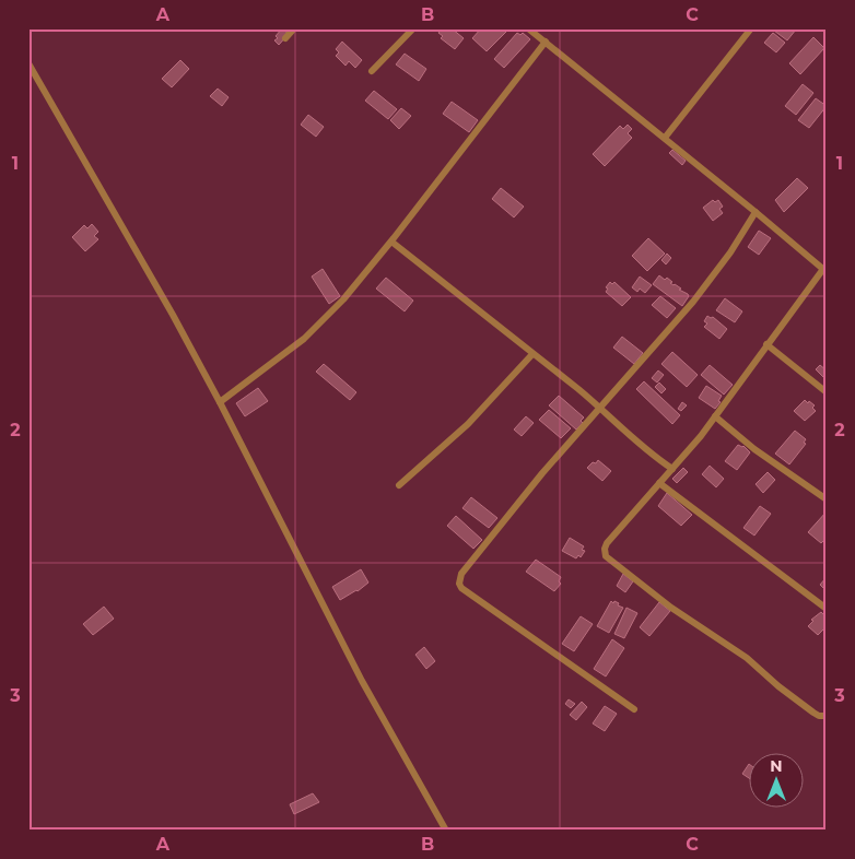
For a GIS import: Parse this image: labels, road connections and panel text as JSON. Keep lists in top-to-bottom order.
{
  "north": "top",
  "grid": {
    "columns": ["A", "B", "C"],
    "rows": ["1", "2", "3"]
  }
}
